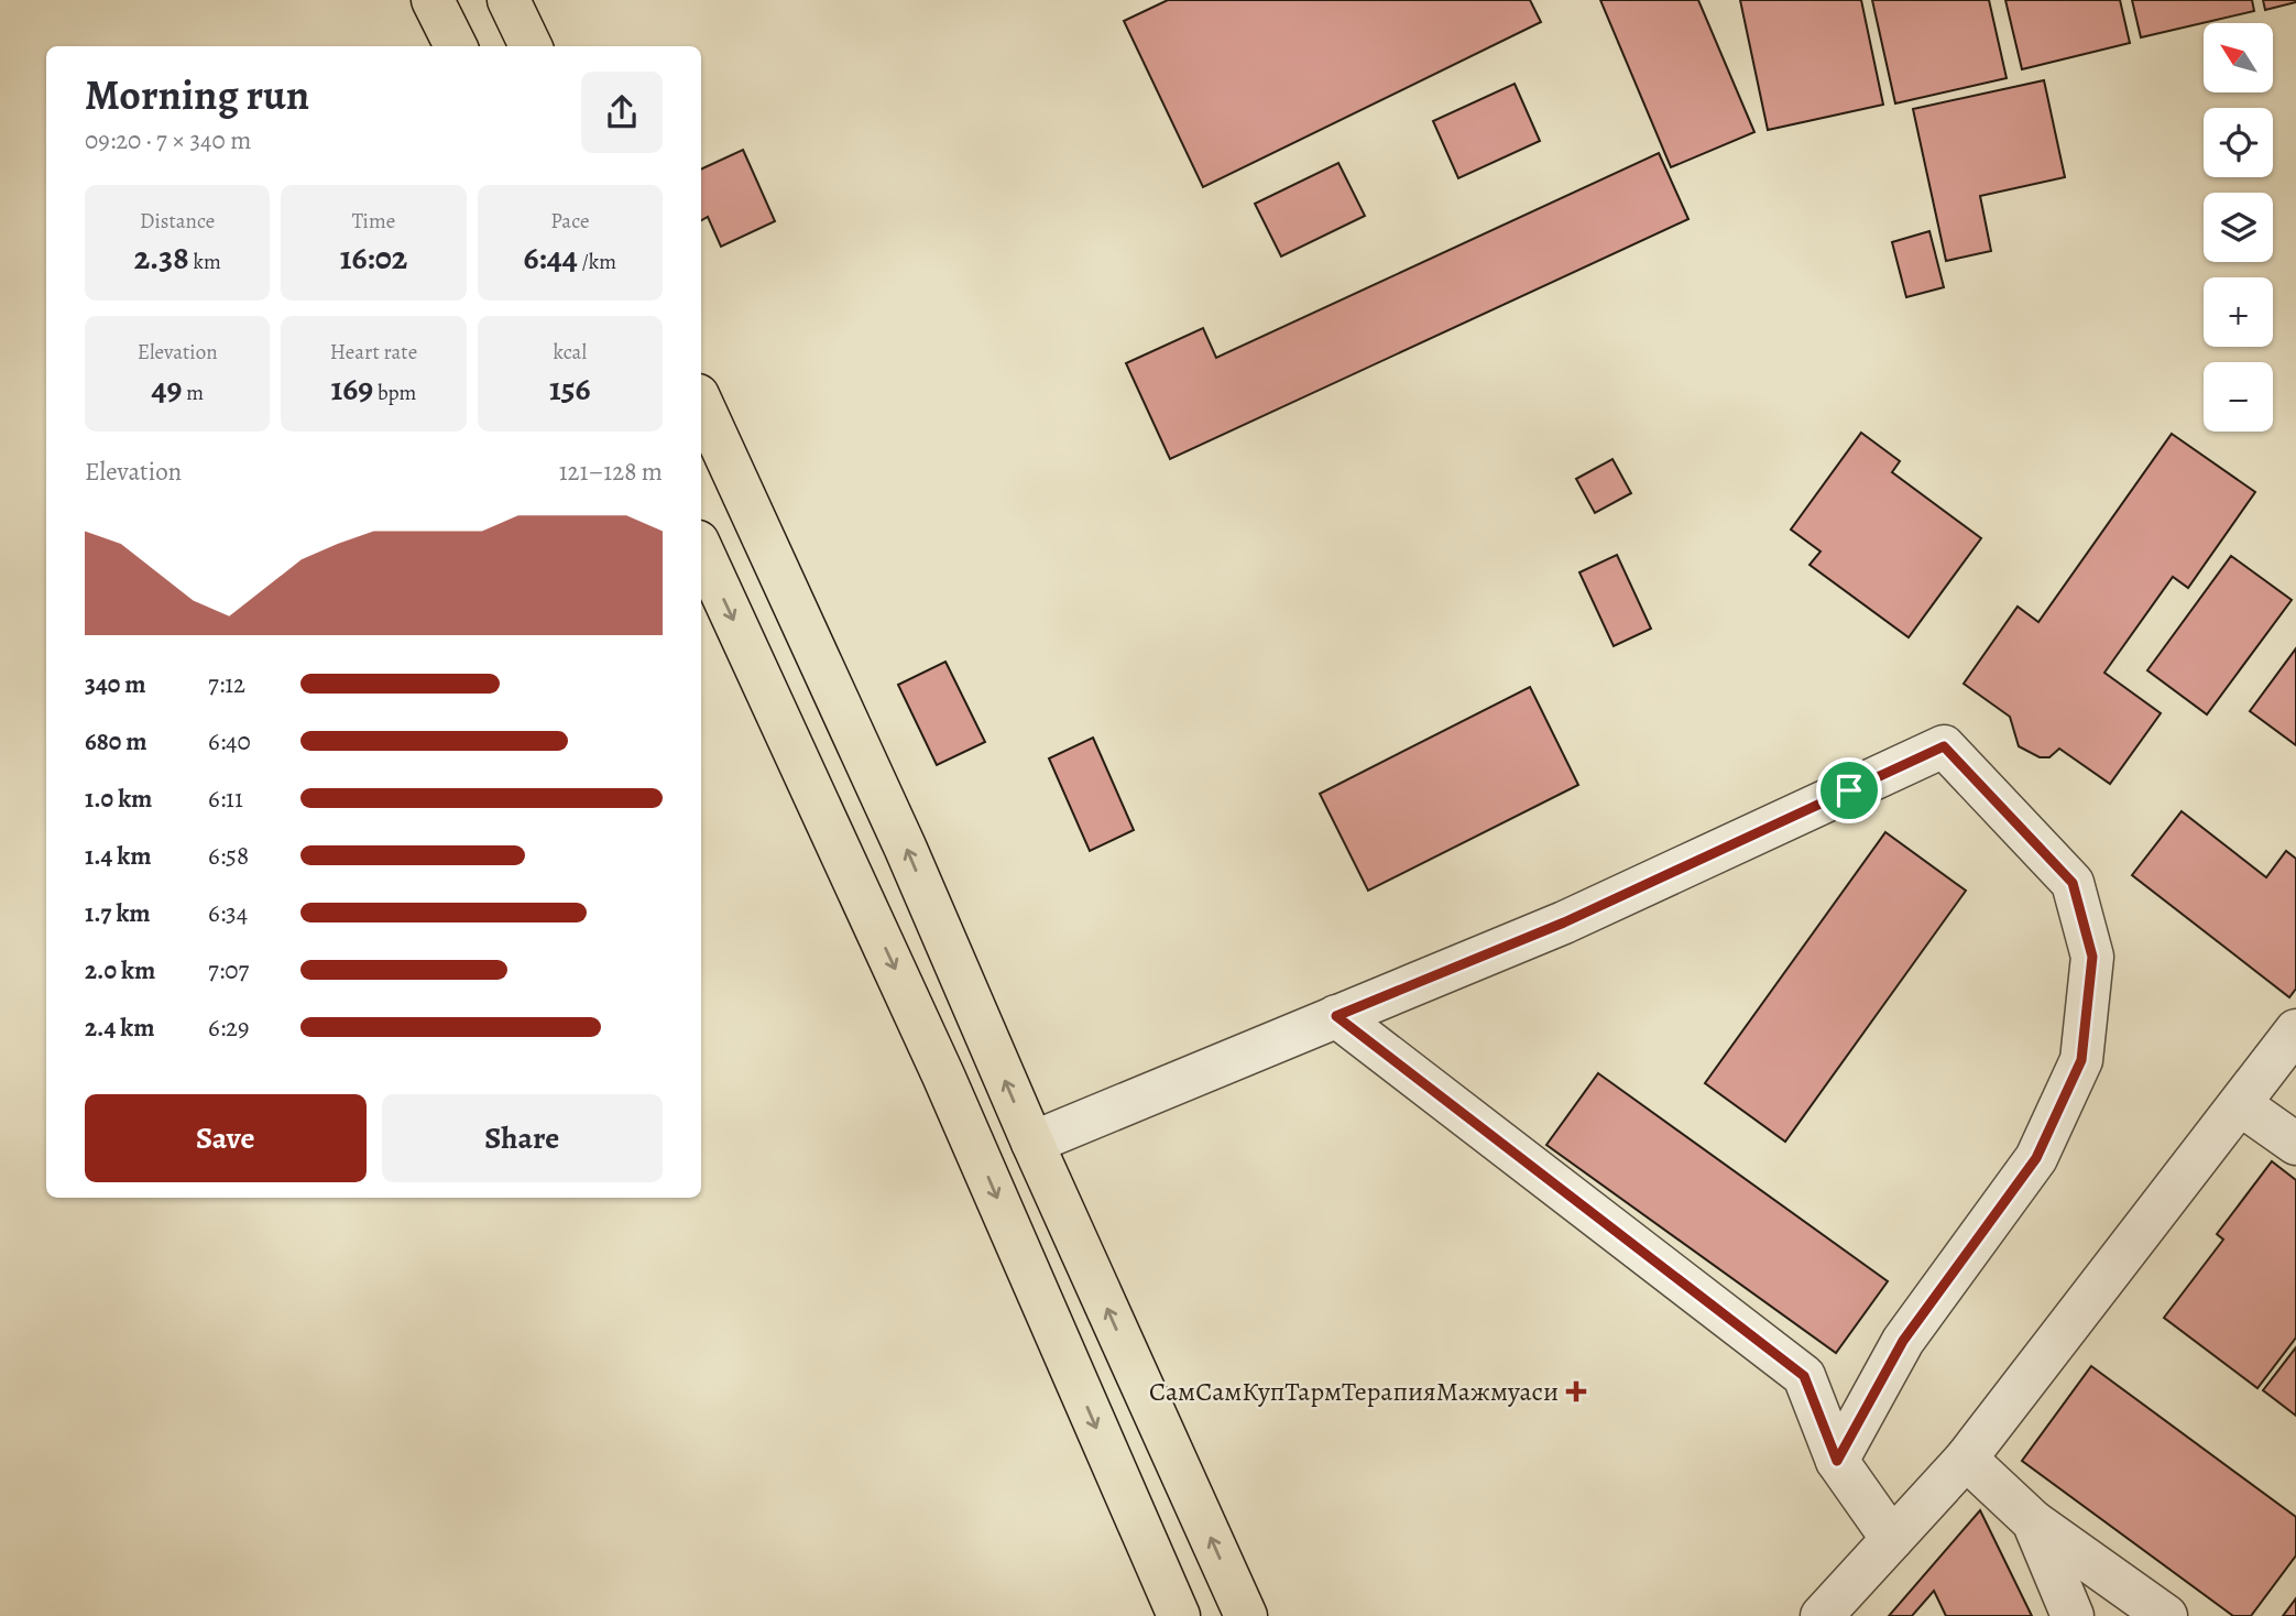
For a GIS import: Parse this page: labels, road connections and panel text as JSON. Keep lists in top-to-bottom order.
{
  "places": {
    "health": ["СамСамКупТармТерапияМажмуаси"]
  },
  "north": "top left",
  "page": {
    "map_buttons": ["+", "−"],
    "heading": ["Morning run", "09:20 · 7 × 340 m"],
    "stats": [
      ["Distance", "2.38 km"],
      ["Time", "16:02"],
      ["Pace", "6:44 /km"],
      ["Elevation", "49 m"],
      ["Heart rate", "169 bpm"],
      ["kcal", "156"]
    ],
    "chart": ["Elevation", "121–128 m"],
    "list": [
      {
        "name": "340 m",
        "note": "7:12"
      },
      {
        "name": "680 m",
        "note": "6:40"
      },
      {
        "name": "1.0 km",
        "note": "6:11"
      },
      {
        "name": "1.4 km",
        "note": "6:58"
      },
      {
        "name": "1.7 km",
        "note": "6:34"
      },
      {
        "name": "2.0 km",
        "note": "7:07"
      },
      {
        "name": "2.4 km",
        "note": "6:29"
      }
    ],
    "buttons": ["Save", "Share"]
  }
}
